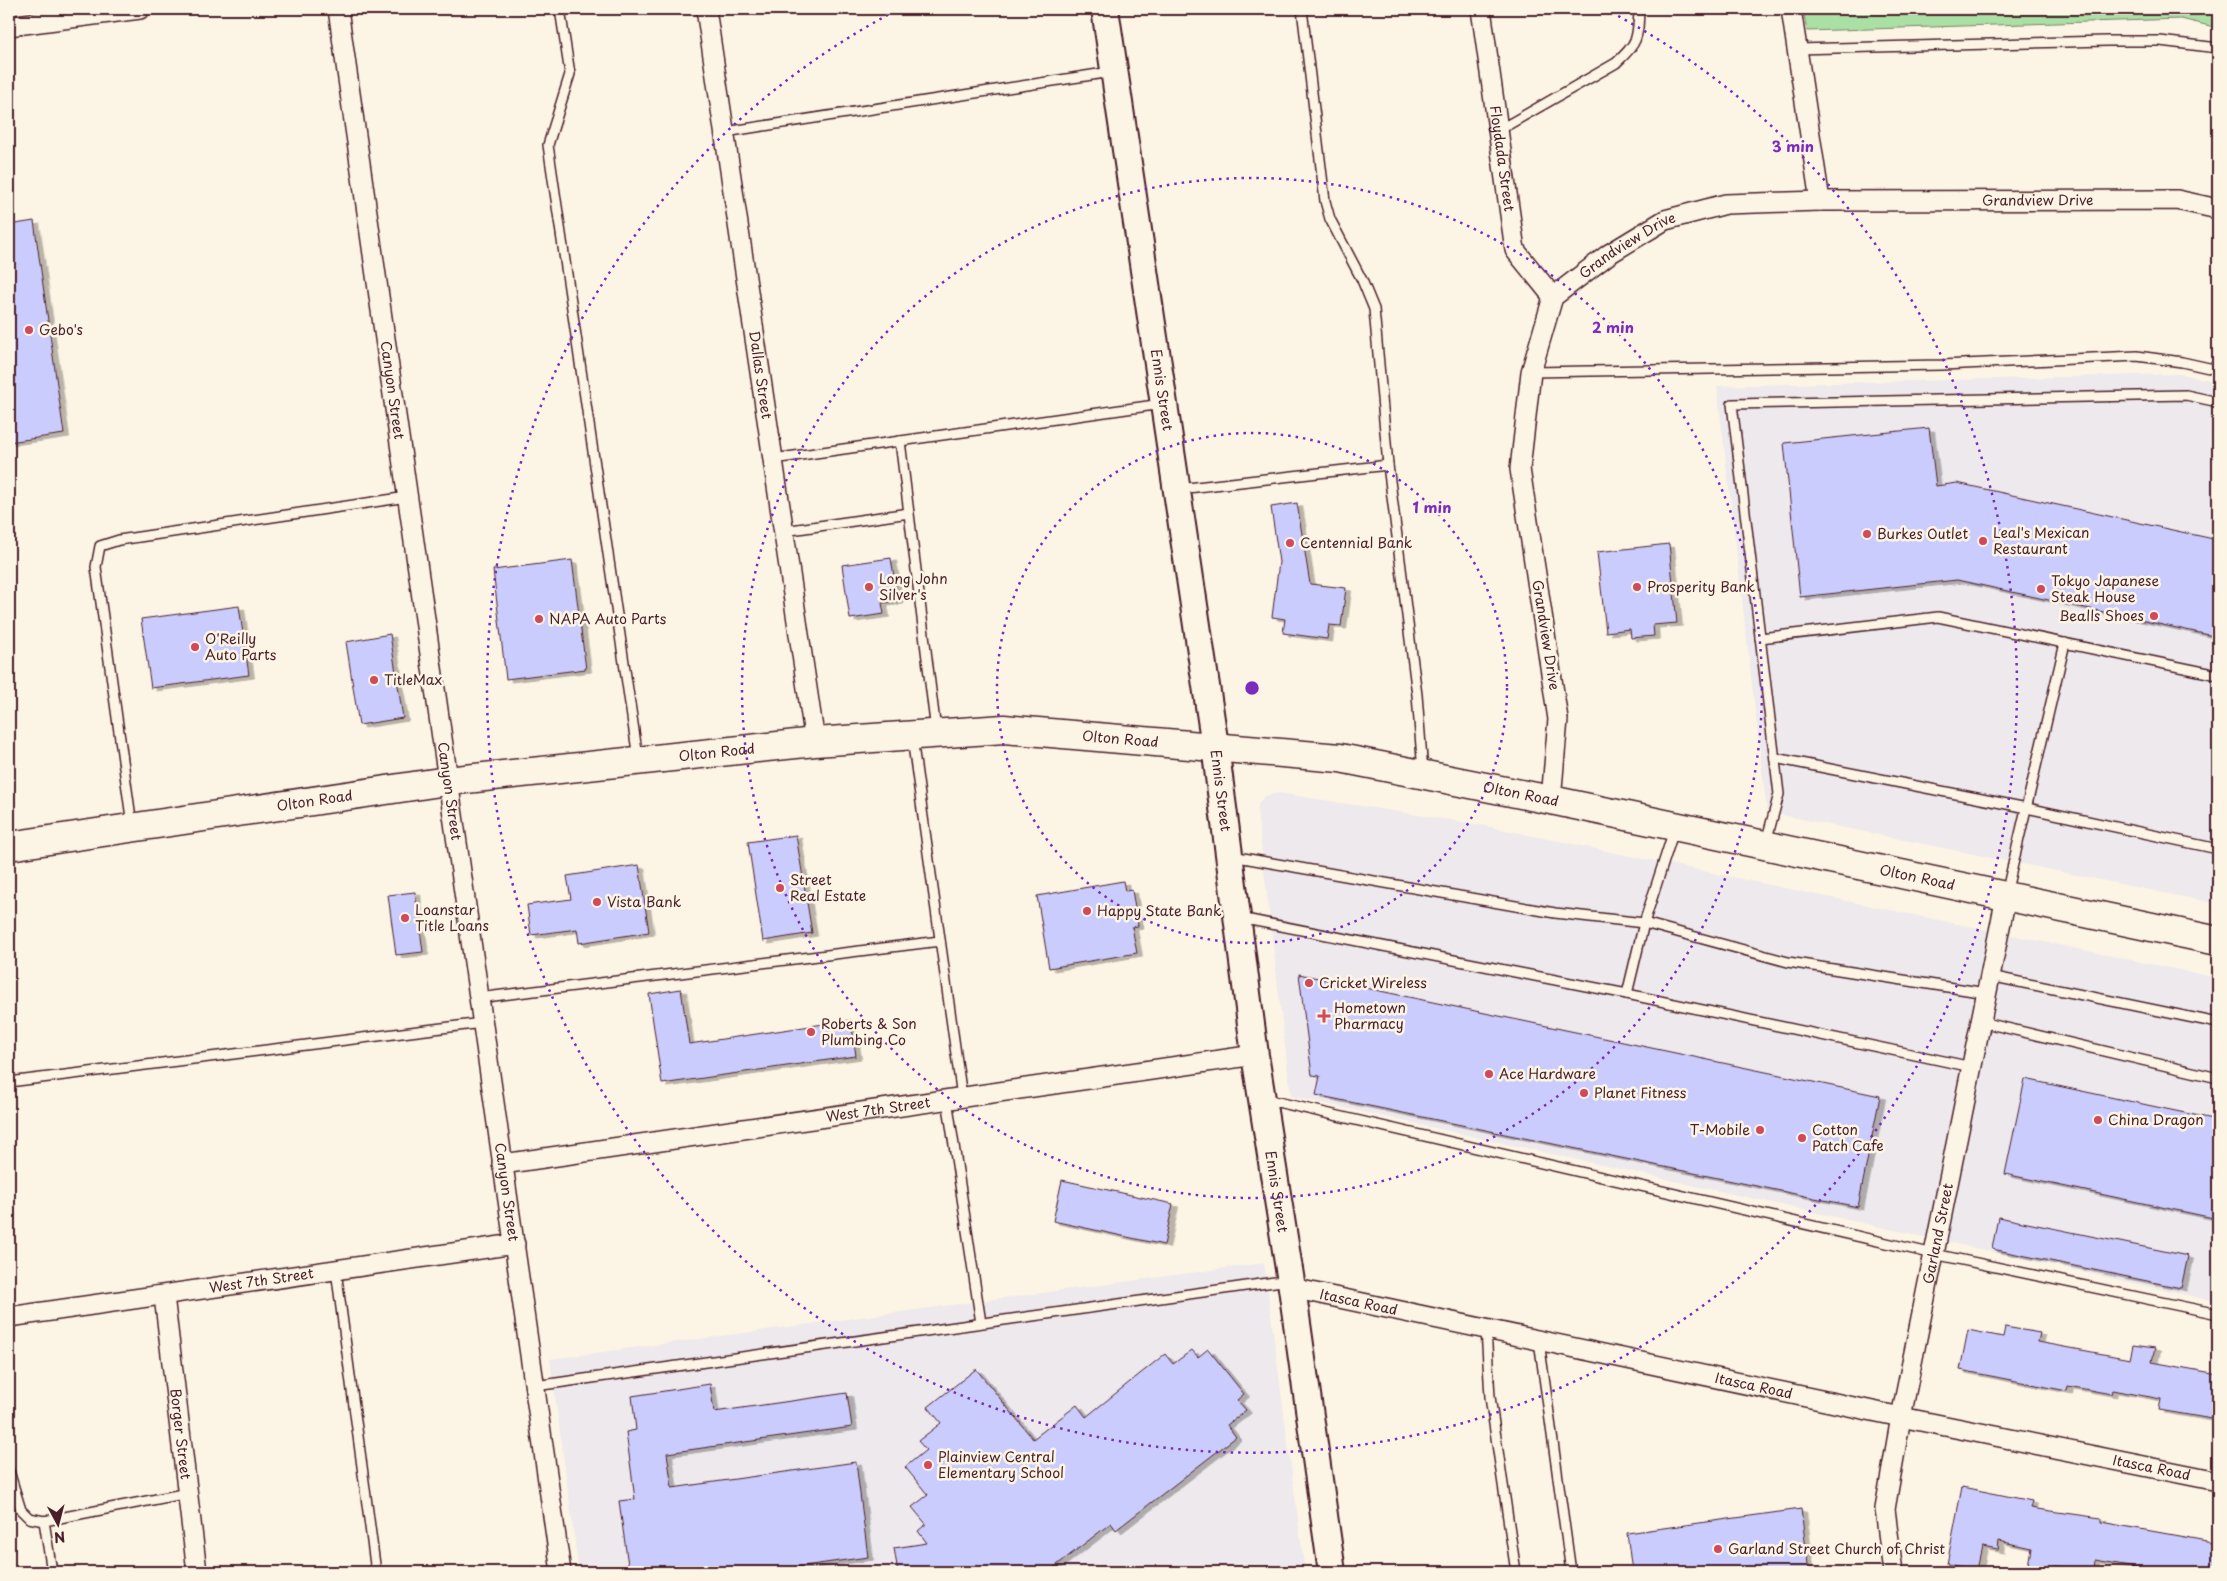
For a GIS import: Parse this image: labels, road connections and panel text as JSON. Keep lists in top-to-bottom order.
{
  "streets": {
    "main road": ["Ennis Street", "Olton Road"],
    "street": [
      "Floydada Street",
      "Grandview Drive",
      "Dallas Street",
      "Canyon Street",
      "West 7th Street",
      "Garland Street",
      "Itasca Road",
      "Borger Street"
    ]
  },
  "crossings": [
    ["Floydada Street", "Grandview Drive"],
    ["Grandview Drive", "Olton Road"],
    ["Dallas Street", "Olton Road"],
    ["Canyon Street", "Olton Road"],
    ["Canyon Street", "West 7th Street"],
    ["Ennis Street", "Olton Road"],
    ["Ennis Street", "West 7th Street"],
    ["Ennis Street", "Itasca Road"],
    ["Olton Road", "Garland Street"],
    ["West 7th Street", "Borger Street"],
    ["Garland Street", "Itasca Road"]
  ],
  "places": {
    "other": [
      "Gebo's",
      "Burkes Outlet",
      "Leal's Mexican Restaurant",
      "Centennial Bank",
      "Long John Silver's",
      "Prosperity Bank",
      "Tokyo Japanese Steak House",
      "Bealls Shoes",
      "NAPA Auto Parts",
      "O'Reilly Auto Parts",
      "TitleMax",
      "Street Real Estate",
      "Vista Bank",
      "Happy State Bank",
      "Loanstar Title Loans",
      "Cricket Wireless",
      "Roberts & Son Plumbing Co",
      "Ace Hardware",
      "Planet Fitness",
      "China Dragon",
      "T-Mobile",
      "Cotton Patch Cafe",
      "Plainview Central Elementary School",
      "Garland Street Church of Christ"
    ],
    "health": ["Hometown Pharmacy"]
  },
  "north": "bottom",
  "rings": ["3 min", "2 min", "1 min"]
}
